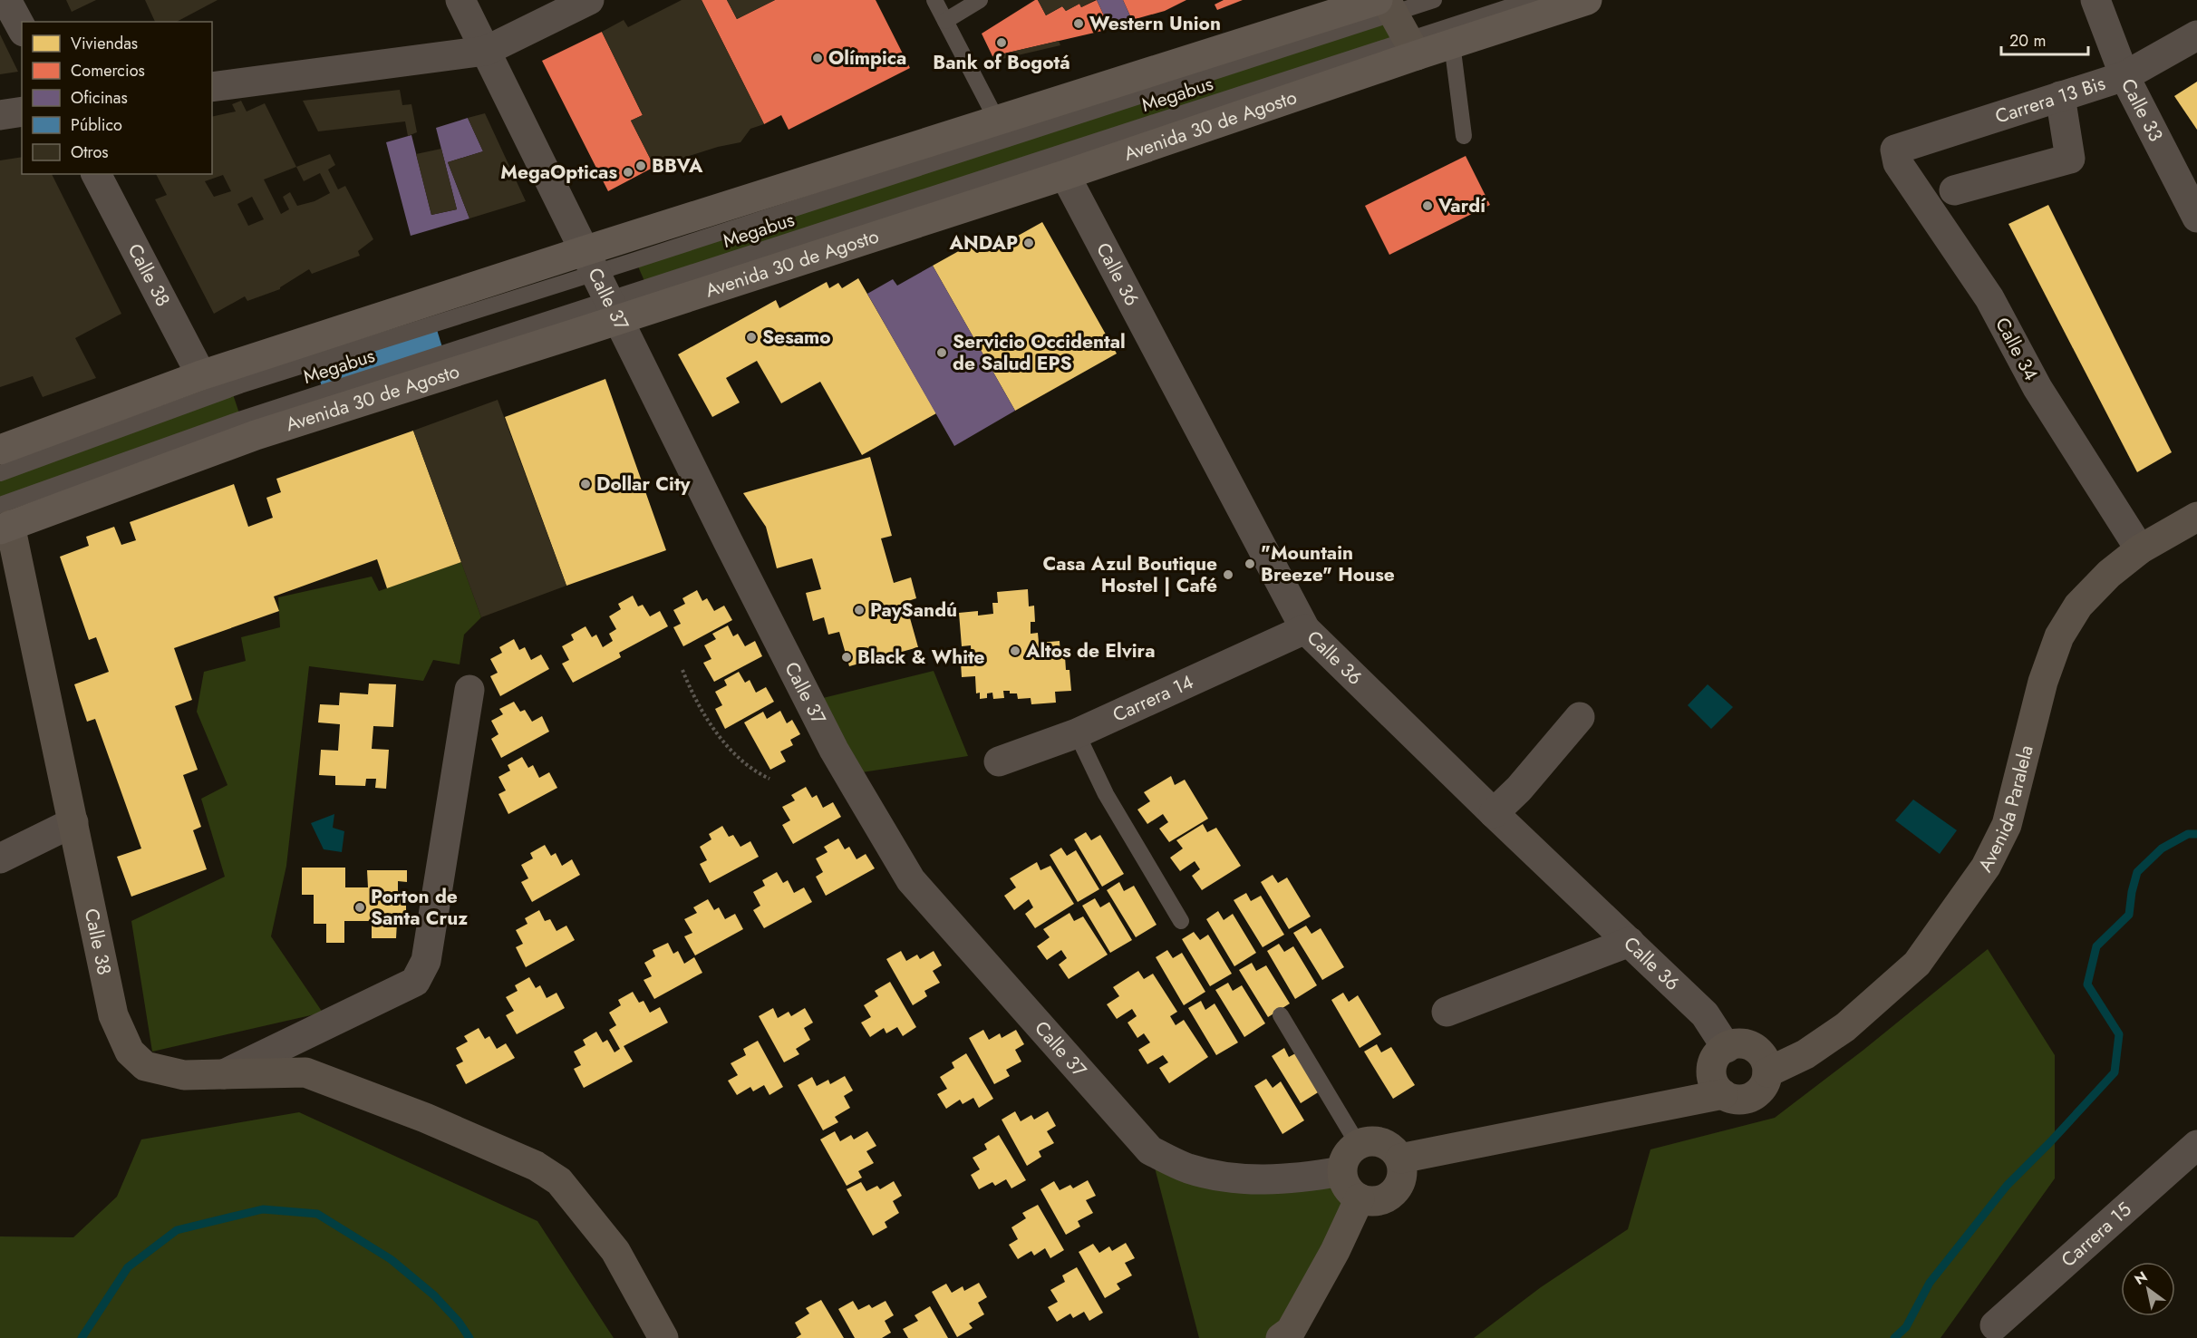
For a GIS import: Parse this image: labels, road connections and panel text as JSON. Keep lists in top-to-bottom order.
{
  "streets": {
    "main road": ["Avenida 30 de Agosto", "Calle 38", "Avenida Paralela"],
    "street": [
      "Carrera 13 Bis",
      "Calle 33",
      "Calle 36",
      "Calle 37",
      "Calle 34",
      "Carrera 14",
      "Carrera 15"
    ],
    "lane": ["Megabus"]
  },
  "crossings": [
    ["Megabus", "Avenida 30 de Agosto"],
    ["Megabus", "Calle 37"],
    ["Carrera 13 Bis", "Calle 33"],
    ["Carrera 13 Bis", "Calle 34"],
    ["Avenida 30 de Agosto", "Calle 38"],
    ["Avenida 30 de Agosto", "Calle 36"],
    ["Avenida 30 de Agosto", "Calle 37"],
    ["Calle 36", "Carrera 14"],
    ["Calle 36", "Avenida Paralela"],
    ["Calle 34", "Avenida Paralela"]
  ],
  "places": [
    "Western Union",
    "Bank of Bogotá",
    "Olímpica",
    "BBVA",
    "MegaOpticas",
    "Vardí",
    "ANDAP",
    "Sesamo",
    "Servicio Occidental de Salud EPS",
    "Dollar City",
    "\"Mountain Breeze\" House",
    "Casa Azul Boutique Hostel | Café",
    "PaySandú",
    "Altos de Elvira",
    "Black & White",
    "Porton de Santa Cruz"
  ],
  "legend": [
    "Viviendas",
    "Comercios",
    "Oficinas",
    "Público",
    "Otros"
  ],
  "scale_bar": "20 m",
  "north": "top left"
}
